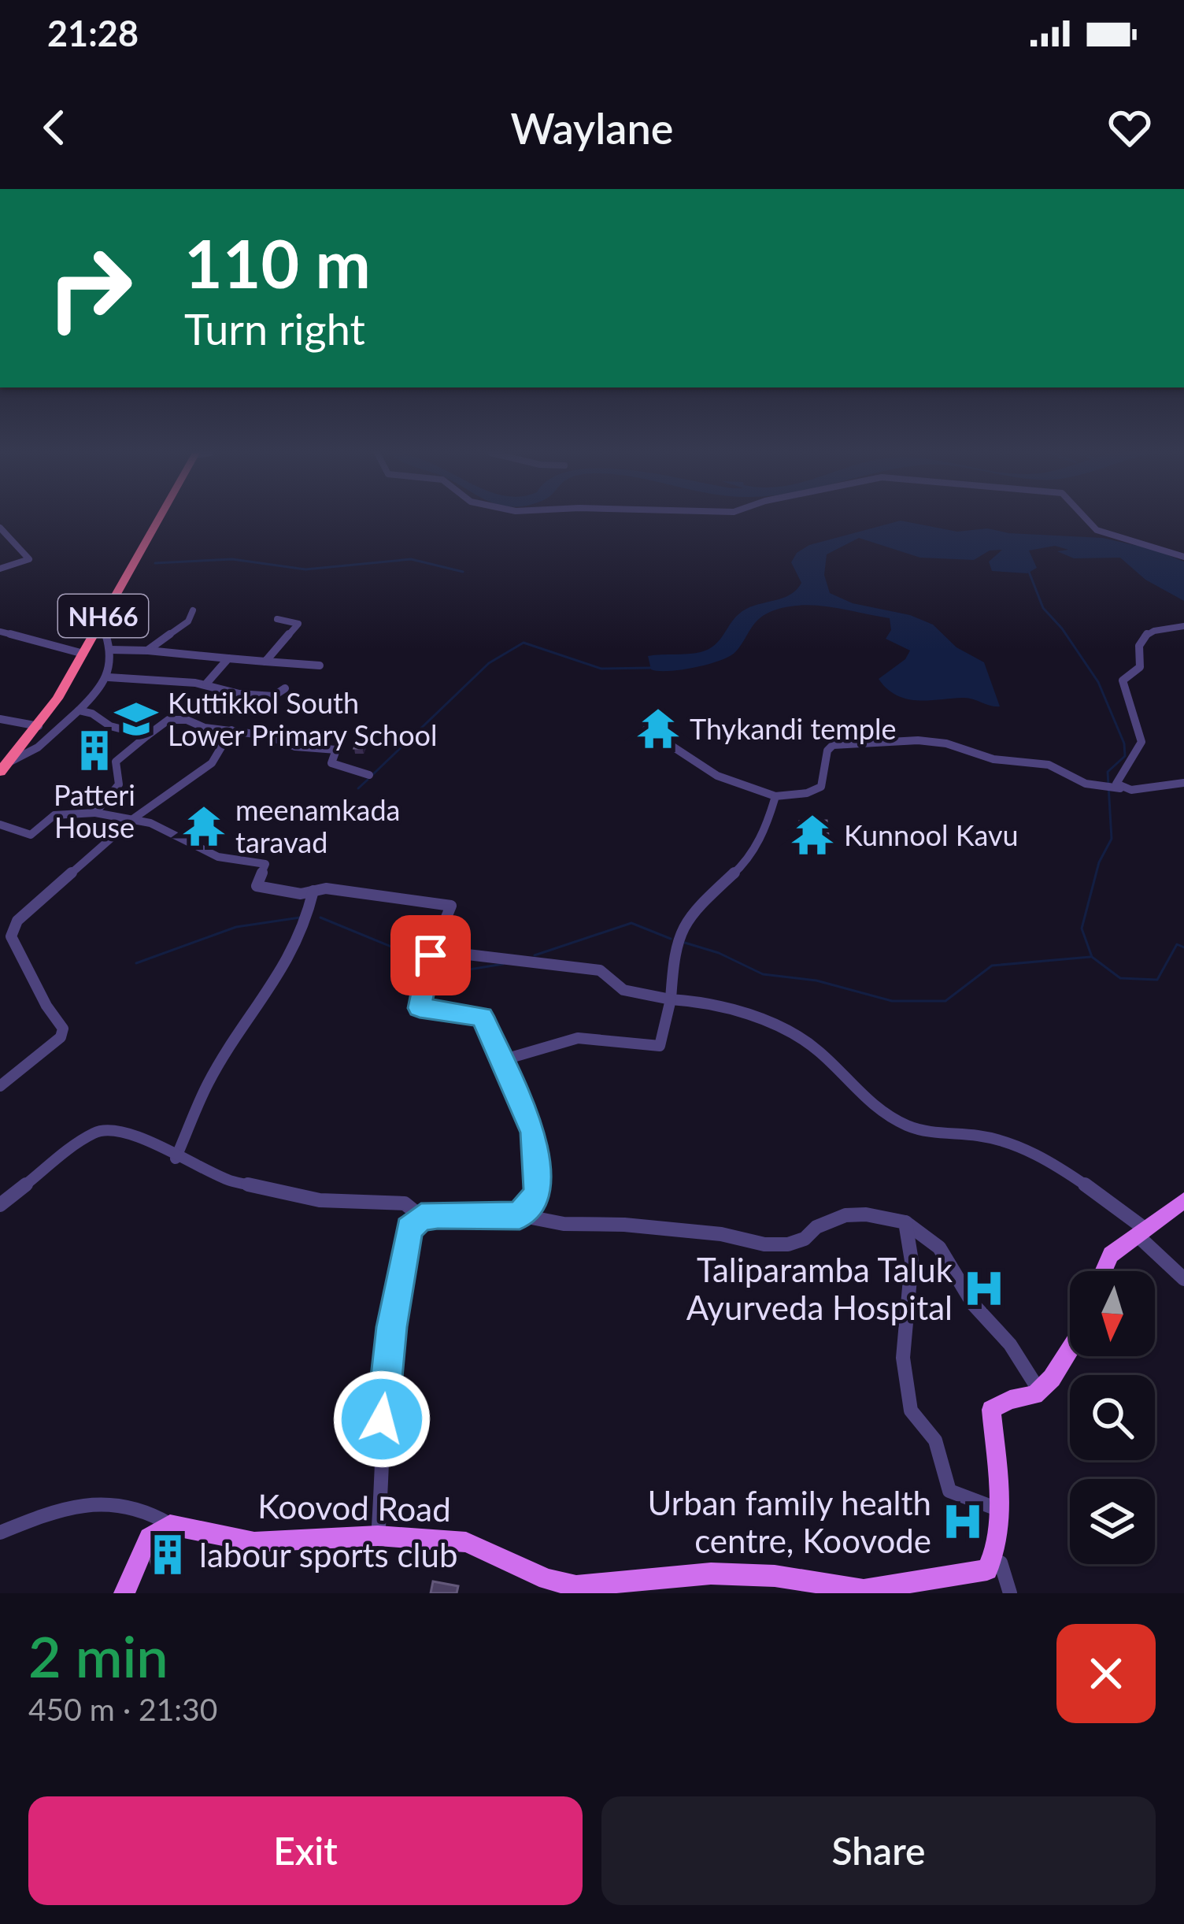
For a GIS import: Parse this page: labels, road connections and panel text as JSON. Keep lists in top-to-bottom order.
{
  "streets": {
    "highway": ["NH66"],
    "main road": ["Koovod Road"]
  },
  "places": {
    "school or university": ["Kuttikkol South Lower Primary School"],
    "temple": ["Thykandi temple", "meenamkada taravad", "Kunnool Kavu"],
    "building": ["Patteri House", "labour sports club"],
    "hospital": ["Taliparamba Taluk Ayurveda Hospital", "Urban family health centre, Koovode"]
  },
  "north": "bottom",
  "page": {
    "status": "21:28",
    "header": "Waylane",
    "turn": ["110 m", "Turn right"],
    "heading": ["2 min", "450 m · 21:30"],
    "buttons": ["Exit", "Share"]
  }
}
